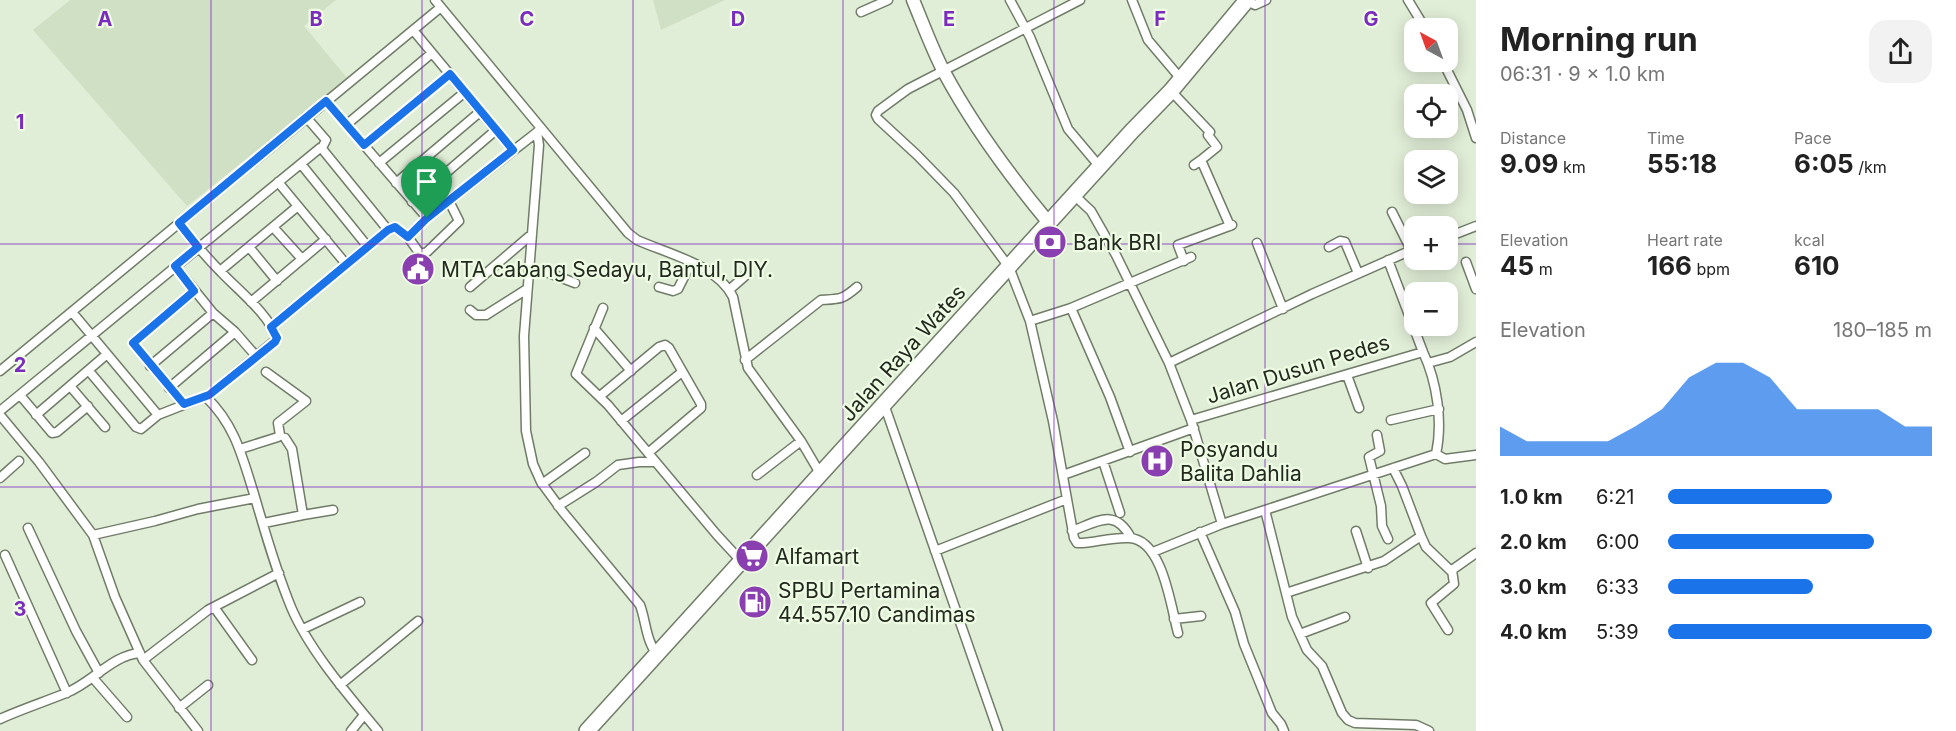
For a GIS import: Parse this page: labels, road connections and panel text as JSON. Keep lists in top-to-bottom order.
{
  "streets": {
    "highway": ["Jalan Raya Wates"],
    "street": ["Jalan Dusun Pedes"]
  },
  "crossings": [
    ["Jalan Raya Wates", "Jalan Dusun Pedes"]
  ],
  "places": {
    "bank": ["Bank BRI"],
    "public building": ["MTA cabang Sedayu, Bantul, DIY."],
    "hospital": ["Posyandu Balita Dahlia"],
    "supermarket": ["Alfamart"],
    "fuel station": ["SPBU Pertamina 44.557.10 Candimas"]
  },
  "north": "top left",
  "page": {
    "heading": ["Morning run", "06:31 · 9 × 1.0 km"],
    "map_buttons": ["+", "−"],
    "stats": [
      ["Distance", "9.09 km"],
      ["Time", "55:18"],
      ["Pace", "6:05 /km"],
      ["Elevation", "45 m"],
      ["Heart rate", "166 bpm"],
      ["kcal", "610"]
    ],
    "chart": ["Elevation", "180–185 m"],
    "list": [
      {
        "name": "1.0 km",
        "note": "6:21"
      },
      {
        "name": "2.0 km",
        "note": "6:00"
      },
      {
        "name": "3.0 km",
        "note": "6:33"
      },
      {
        "name": "4.0 km",
        "note": "5:39"
      }
    ]
  },
  "grid": {
    "columns": [
      "A",
      "B",
      "C",
      "D",
      "E",
      "F",
      "G"
    ],
    "rows": ["1", "2", "3"]
  }
}
